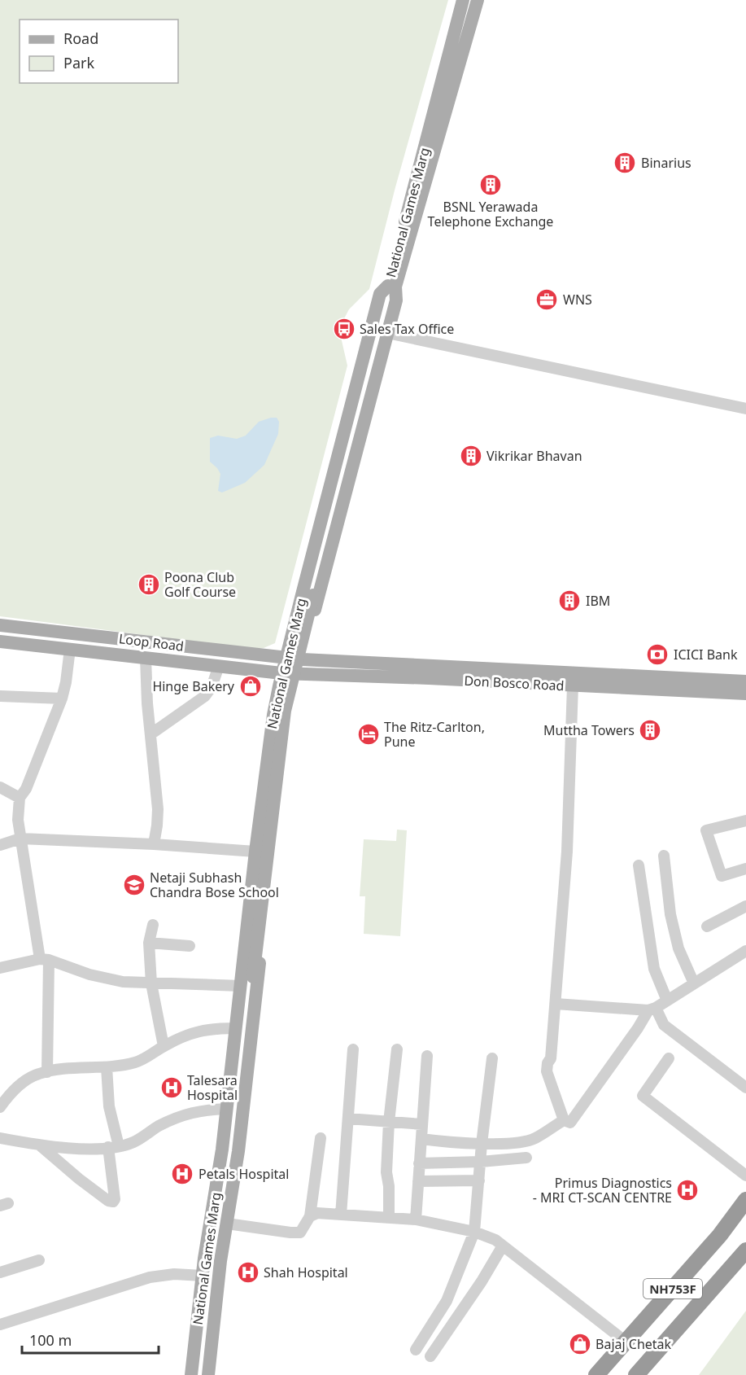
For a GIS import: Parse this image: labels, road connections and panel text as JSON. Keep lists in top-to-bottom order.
{
  "streets": {
    "highway": ["NH753F"],
    "main road": ["National Games Marg", "Loop Road", "Don Bosco Road"]
  },
  "crossings": [
    ["National Games Marg", "Loop Road"],
    ["National Games Marg", "Don Bosco Road"],
    ["Loop Road", "Don Bosco Road"]
  ],
  "places": {
    "building": [
      "Binarius",
      "BSNL Yerawada Telephone Exchange",
      "Vikrikar Bhavan",
      "Poona Club Golf Course",
      "IBM",
      "Muttha Towers"
    ],
    "office": ["WNS"],
    "bus stop": ["Sales Tax Office"],
    "bank": ["ICICI Bank"],
    "shop": ["Hinge Bakery", "Bajaj Chetak"],
    "hotel": ["The Ritz-Carlton, Pune"],
    "school or university": ["Netaji Subhash Chandra Bose School"],
    "hospital": [
      "Talesara Hospital",
      "Petals Hospital",
      "Primus Diagnostics - MRI CT-SCAN CENTRE",
      "Shah Hospital"
    ]
  },
  "legend": ["Road", "Park"],
  "scale_bar": "100 m"
}
